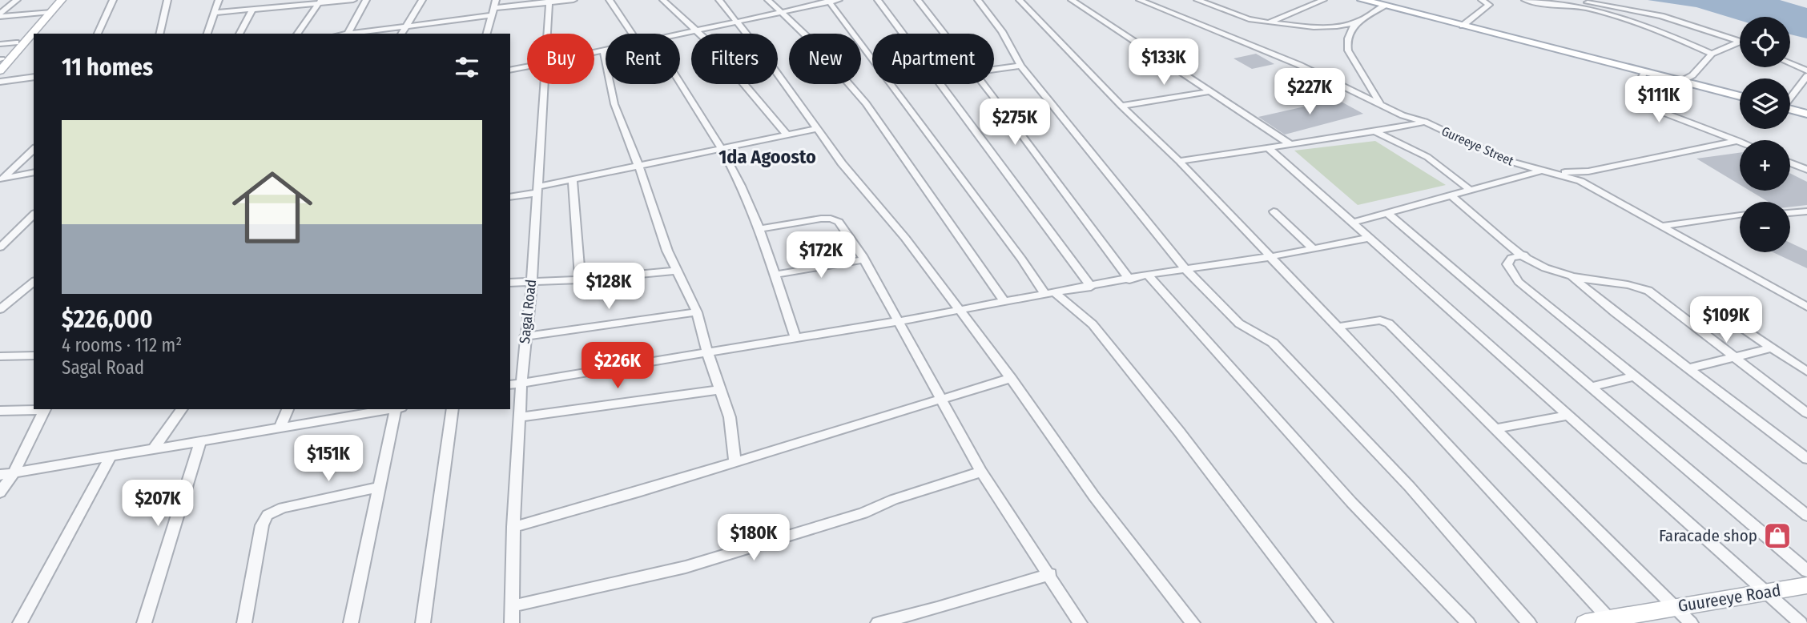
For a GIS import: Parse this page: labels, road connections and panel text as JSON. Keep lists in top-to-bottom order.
{
  "streets": {
    "street": ["Gureeye Street", "Sagal Road", "Guureeye Road"]
  },
  "districts": ["1da Agoosto"],
  "places": {
    "shop": ["Faracade shop"]
  },
  "page": {
    "map_buttons": ["+", "−"],
    "chip": [
      "Buy",
      "Rent",
      "Filters",
      "New",
      "Apartment"
    ],
    "heading": "11 homes",
    "price": [
      "$133K",
      "$227K",
      "$111K",
      "$275K",
      "$172K",
      "$128K",
      "$109K",
      "$226K",
      "$151K",
      "$207K",
      "$180K"
    ],
    "list": [
      {
        "name": "$226,000",
        "note": "4 rooms · 112 m² · Sagal Road"
      }
    ]
  }
}
